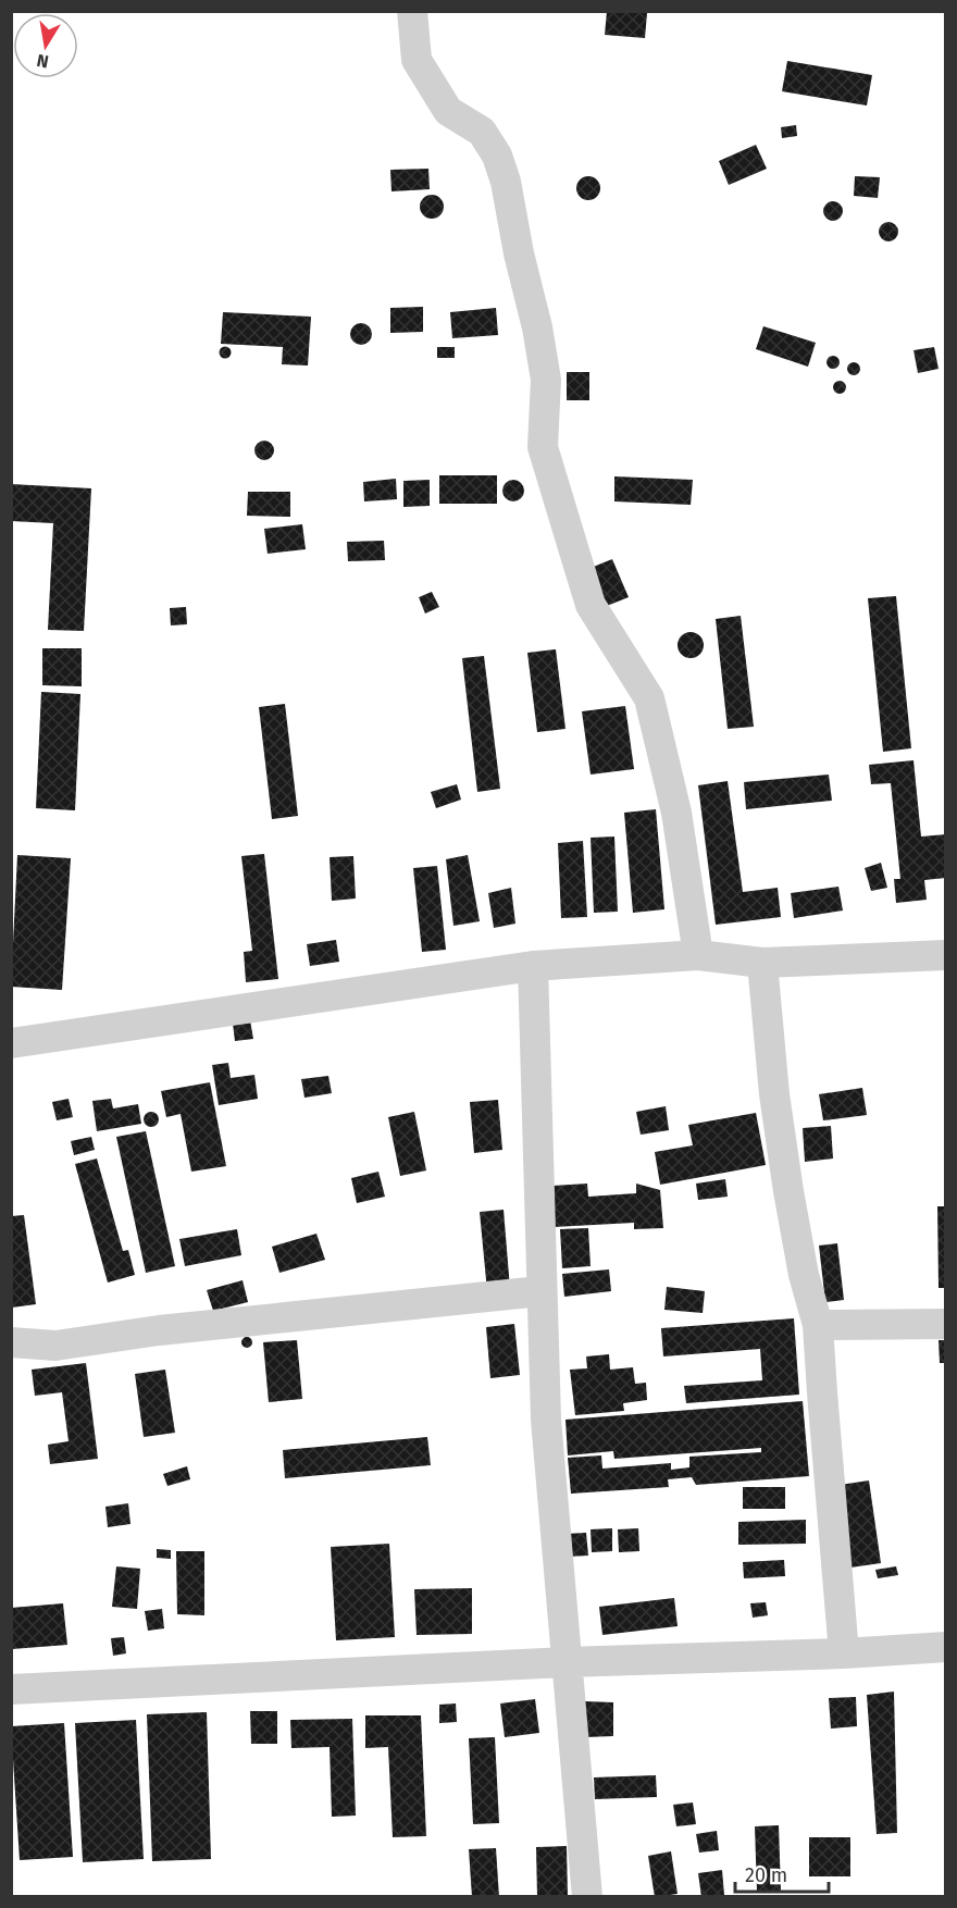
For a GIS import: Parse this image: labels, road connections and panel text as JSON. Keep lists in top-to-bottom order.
{
  "scale_bar": "20 m",
  "north": "bottom"
}
